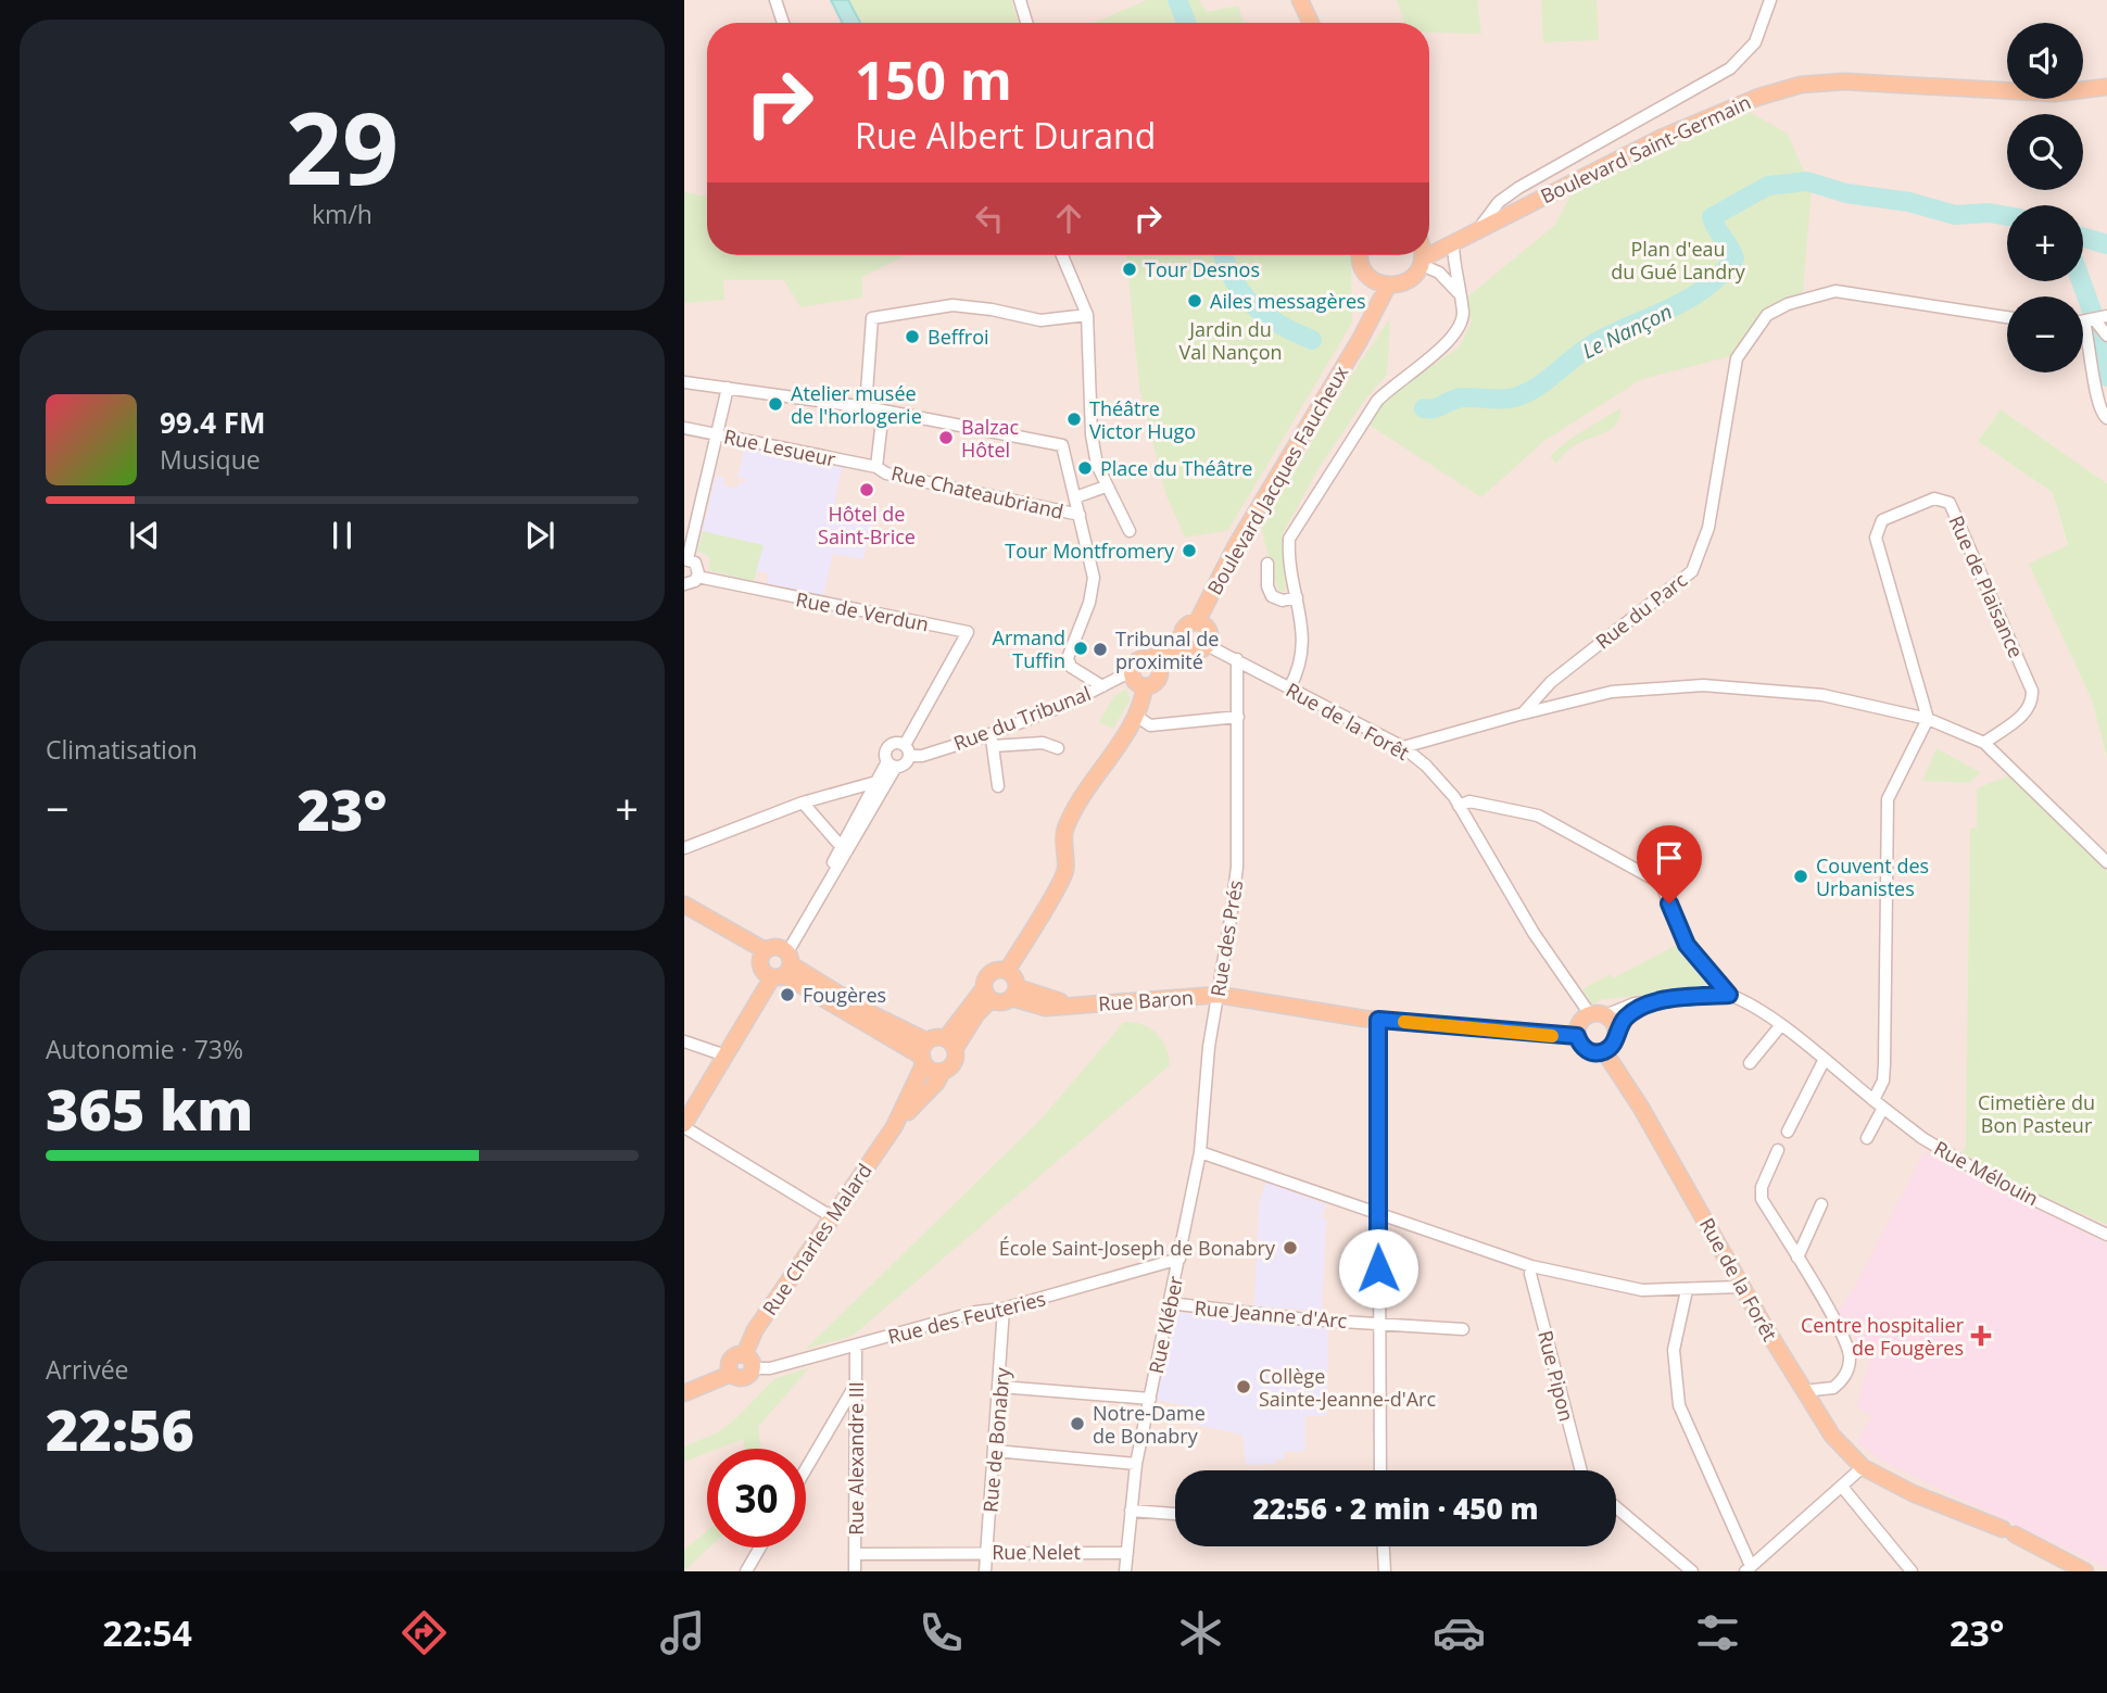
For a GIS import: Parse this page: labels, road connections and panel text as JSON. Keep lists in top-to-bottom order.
{
  "streets": {
    "main road": [
      "Boulevard Saint-Germain",
      "Boulevard Jacques Faucheux",
      "Rue de la Forêt",
      "Rue Baron",
      "Rue Charles Malard"
    ],
    "street": [
      "Rue Lesueur",
      "Rue Chateaubriand",
      "Rue de Plaisance",
      "Rue du Parc",
      "Rue de Verdun",
      "Rue du Tribunal",
      "Rue des Prés",
      "Rue Mélouin",
      "Rue Jeanne d'Arc",
      "Rue des Feuteries",
      "Rue Kléber",
      "Rue Pipon",
      "Rue de Bonabry",
      "Rue Alexandre III",
      "Rue Nelet"
    ]
  },
  "crossings": [
    ["Boulevard Saint-Germain", "Boulevard Jacques Faucheux"],
    ["Rue Lesueur", "Rue Chateaubriand"],
    ["Boulevard Jacques Faucheux", "Rue de la Forêt"],
    ["Rue de Verdun", "Rue du Tribunal"],
    ["Rue de la Forêt", "Rue des Prés"],
    ["Rue de la Forêt", "Rue Baron"],
    ["Rue des Prés", "Rue Baron"],
    ["Rue des Prés", "Rue des Feuteries"],
    ["Rue des Prés", "Rue Kléber"],
    ["Rue Charles Malard", "Rue des Feuteries"],
    ["Rue Jeanne d'Arc", "Rue Kléber"],
    ["Rue des Feuteries", "Rue Kléber"],
    ["Rue des Feuteries", "Rue de Bonabry"],
    ["Rue des Feuteries", "Rue Alexandre III"],
    ["Rue Kléber", "Rue Nelet"],
    ["Rue de Bonabry", "Rue Nelet"],
    ["Rue Alexandre III", "Rue Nelet"]
  ],
  "water": ["Le Nançon"],
  "parks": ["Plan d'eau du Gué Landry", "Jardin du Val Nançon", "Cimetière du Bon Pasteur"],
  "places": {
    "other": [
      "Tour Desnos",
      "Ailes messagères",
      "Beffroi",
      "Atelier musée de l'horlogerie",
      "Théâtre Victor Hugo",
      "Balzac Hôtel",
      "Place du Théâtre",
      "Hôtel de Saint-Brice",
      "Tour Montfromery",
      "Armand Tuffin",
      "Tribunal de proximité",
      "Couvent des Urbanistes",
      "Fougères",
      "École Saint-Joseph de Bonabry",
      "Collège Sainte-Jeanne-d'Arc",
      "Notre-Dame de Bonabry"
    ],
    "health": ["Centre hospitalier de Fougères"]
  },
  "page": {
    "tile": [
      ["29", "km/h"],
      "Climatisation",
      ["Autonomie · 73%", "365 km"],
      ["Arrivée", "22:56"]
    ],
    "map_buttons": ["+", "−"],
    "turn": ["150 m", "Rue Albert Durand"],
    "song": ["99.4 FM", "Musique"],
    "heat": ["−", "23°", "+"],
    "limit": "30",
    "trip": "22:56 · 2 min · 450 m",
    "tabs": ["22:54", "23°"]
  }
}
